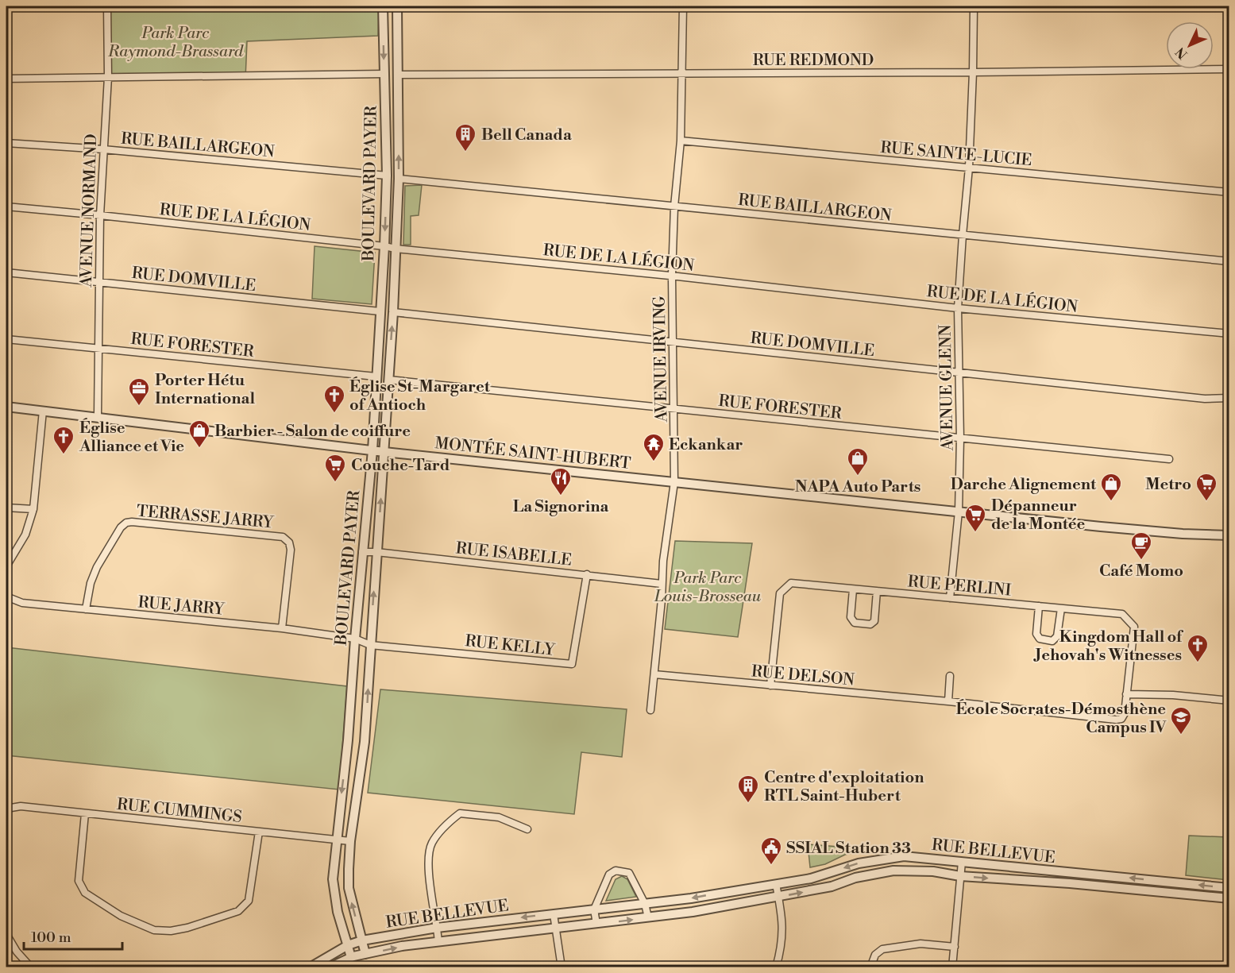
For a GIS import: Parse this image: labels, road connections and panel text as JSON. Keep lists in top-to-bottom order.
{
  "streets": {
    "street": [
      "RUE REDMOND",
      "RUE BAILLARGEON",
      "RUE SAINTE-LUCIE",
      "BOULEVARD PAYER",
      "AVENUE NORMAND",
      "RUE DE LA LÉGION",
      "RUE DOMVILLE",
      "RUE FORESTER",
      "AVENUE IRVING",
      "AVENUE GLENN",
      "MONTÉE SAINT-HUBERT",
      "TERRASSE JARRY",
      "RUE ISABELLE",
      "RUE PERLINI",
      "RUE JARRY",
      "RUE KELLY",
      "RUE DELSON",
      "RUE CUMMINGS",
      "RUE BELLEVUE"
    ]
  },
  "crossings": [
    ["RUE REDMOND", "BOULEVARD PAYER"],
    ["RUE REDMOND", "AVENUE IRVING"],
    ["RUE REDMOND", "AVENUE GLENN"],
    ["RUE BAILLARGEON", "BOULEVARD PAYER"],
    ["RUE BAILLARGEON", "AVENUE NORMAND"],
    ["RUE BAILLARGEON", "AVENUE IRVING"],
    ["RUE BAILLARGEON", "AVENUE GLENN"],
    ["RUE SAINTE-LUCIE", "AVENUE IRVING"],
    ["RUE SAINTE-LUCIE", "AVENUE GLENN"],
    ["BOULEVARD PAYER", "RUE DE LA LÉGION"],
    ["BOULEVARD PAYER", "RUE DOMVILLE"],
    ["BOULEVARD PAYER", "RUE FORESTER"],
    ["BOULEVARD PAYER", "MONTÉE SAINT-HUBERT"],
    ["BOULEVARD PAYER", "RUE ISABELLE"],
    ["BOULEVARD PAYER", "RUE JARRY"],
    ["BOULEVARD PAYER", "RUE KELLY"],
    ["BOULEVARD PAYER", "RUE CUMMINGS"],
    ["BOULEVARD PAYER", "RUE BELLEVUE"],
    ["AVENUE NORMAND", "RUE DE LA LÉGION"],
    ["AVENUE NORMAND", "RUE DOMVILLE"],
    ["AVENUE NORMAND", "RUE FORESTER"],
    ["AVENUE NORMAND", "MONTÉE SAINT-HUBERT"],
    ["RUE DE LA LÉGION", "AVENUE IRVING"],
    ["RUE DE LA LÉGION", "AVENUE GLENN"],
    ["RUE DOMVILLE", "AVENUE IRVING"],
    ["RUE DOMVILLE", "AVENUE GLENN"],
    ["RUE FORESTER", "AVENUE IRVING"],
    ["RUE FORESTER", "AVENUE GLENN"],
    ["AVENUE IRVING", "MONTÉE SAINT-HUBERT"],
    ["AVENUE IRVING", "RUE ISABELLE"],
    ["AVENUE IRVING", "RUE DELSON"],
    ["AVENUE GLENN", "MONTÉE SAINT-HUBERT"],
    ["AVENUE GLENN", "RUE PERLINI"],
    ["TERRASSE JARRY", "RUE JARRY"],
    ["RUE ISABELLE", "RUE KELLY"],
    ["RUE PERLINI", "RUE DELSON"],
    ["RUE JARRY", "RUE KELLY"]
  ],
  "parks": ["Park Parc Raymond-Brassard", "Park Parc Louis-Brosseau"],
  "places": {
    "building": ["Bell Canada", "Centre d'exploitation RTL Saint-Hubert"],
    "office": ["Porter Hétu International"],
    "church": ["Église St-Margaret of Antioch", "Église Alliance et Vie", "Kingdom Hall of Jehovah's Witnesses"],
    "shop": ["Barbier - Salon de coiffure", "NAPA Auto Parts", "Darche Alignement"],
    "temple": ["Eckankar"],
    "supermarket": ["Couche-Tard", "Metro", "Dépanneur de la Montée"],
    "restaurant": ["La Signorina"],
    "cafe": ["Café Momo"],
    "school or university": ["École Socrates-Démosthène Campus IV"],
    "public building": ["SSIAL Station 33"]
  },
  "scale_bar": "100 m",
  "north": "bottom left"
}
